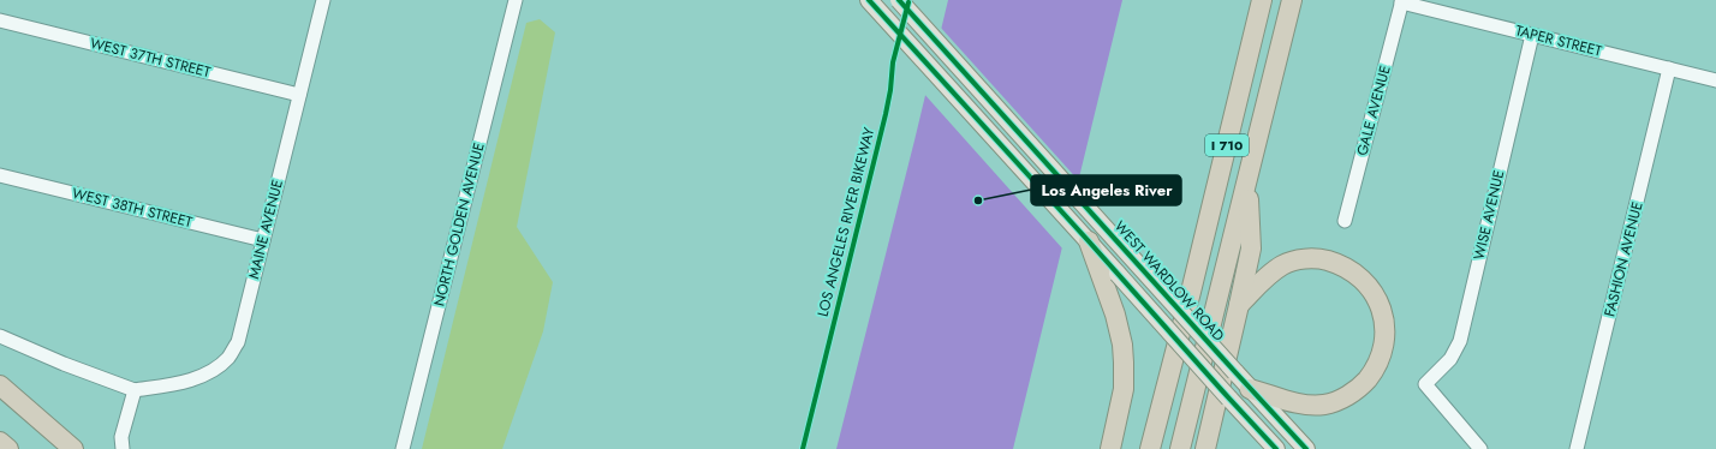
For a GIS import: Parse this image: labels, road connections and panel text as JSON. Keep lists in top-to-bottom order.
{
  "streets": {
    "highway": ["I 710"],
    "main road": ["WEST WARDLOW ROAD"],
    "street": [
      "TAPER STREET",
      "WEST 37TH STREET",
      "GALE AVENUE",
      "WEST 38TH STREET",
      "WISE AVENUE",
      "NORTH GOLDEN AVENUE",
      "MAINE AVENUE",
      "FASHION AVENUE"
    ],
    "cycle path": ["LOS ANGELES RIVER BIKEWAY"]
  },
  "crossings": [
    ["TAPER STREET", "GALE AVENUE"],
    ["TAPER STREET", "WISE AVENUE"],
    ["TAPER STREET", "FASHION AVENUE"],
    ["WEST 37TH STREET", "MAINE AVENUE"],
    ["WEST 38TH STREET", "MAINE AVENUE"]
  ],
  "places": ["Los Angeles River"]
}
